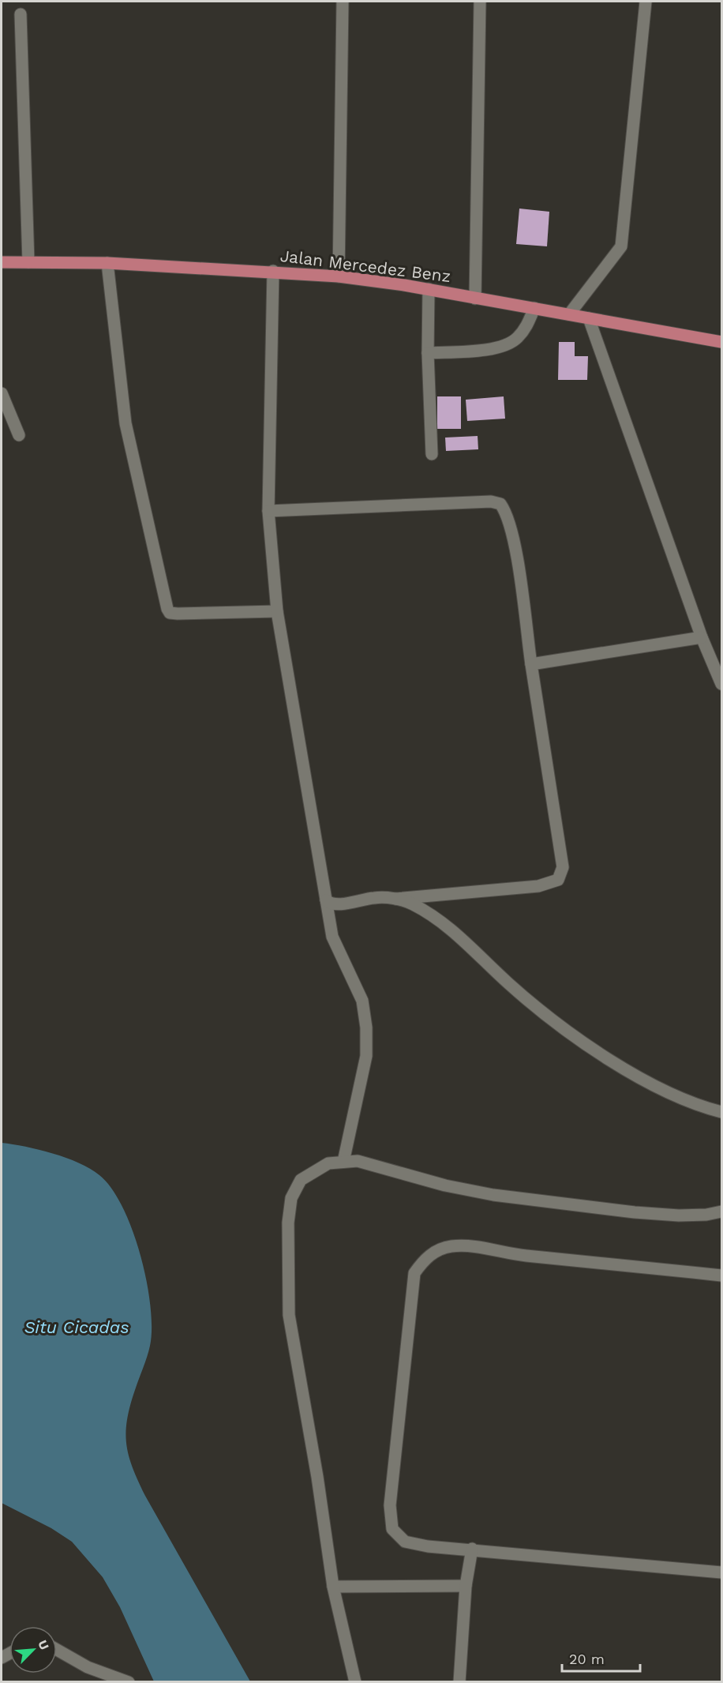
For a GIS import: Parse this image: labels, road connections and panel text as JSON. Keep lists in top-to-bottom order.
{
  "streets": {
    "main road": ["Jalan Mercedez Benz"]
  },
  "water": ["Situ Cicadas"],
  "scale_bar": "20 m",
  "north": "top right"
}
